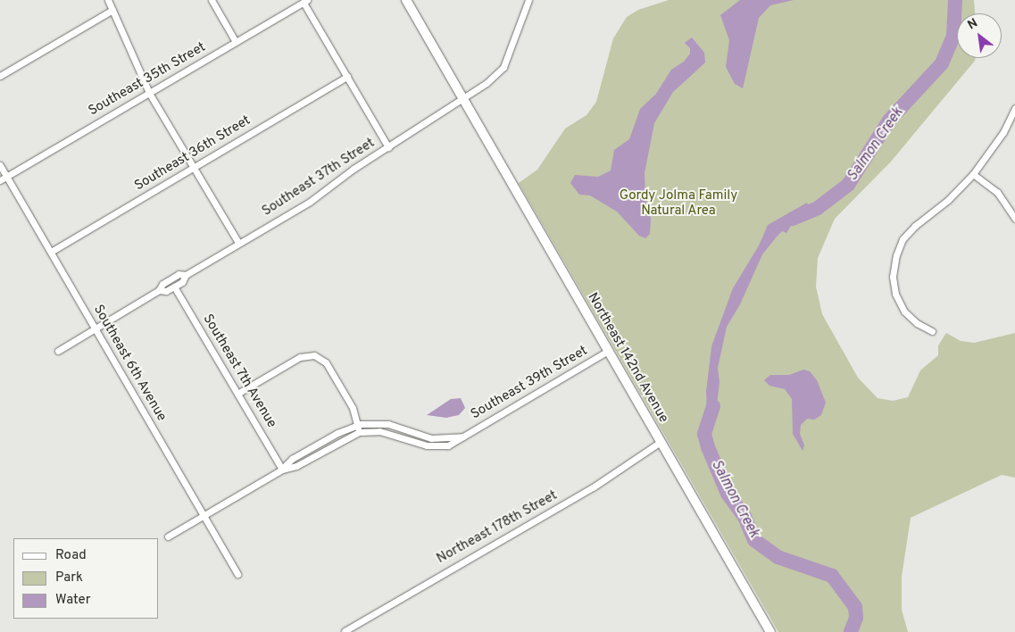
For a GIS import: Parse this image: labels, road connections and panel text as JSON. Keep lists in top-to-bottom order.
{
  "streets": {
    "street": [
      "Southeast 35th Street",
      "Southeast 36th Street",
      "Southeast 37th Street",
      "Northeast 142nd Avenue",
      "Southeast 6th Avenue",
      "Southeast 7th Avenue",
      "Southeast 39th Street",
      "Northeast 178th Street"
    ]
  },
  "crossings": [
    ["Southeast 35th Street", "Southeast 6th Avenue"],
    ["Southeast 36th Street", "Southeast 6th Avenue"],
    ["Southeast 37th Street", "Northeast 142nd Avenue"],
    ["Southeast 37th Street", "Southeast 6th Avenue"],
    ["Southeast 37th Street", "Southeast 7th Avenue"],
    ["Northeast 142nd Avenue", "Southeast 39th Street"],
    ["Northeast 142nd Avenue", "Northeast 178th Street"],
    ["Southeast 6th Avenue", "Southeast 39th Street"],
    ["Southeast 7th Avenue", "Southeast 39th Street"]
  ],
  "water": ["Salmon Creek"],
  "parks": ["Gordy Jolma Family Natural Area"],
  "legend": ["Road", "Park", "Water"],
  "north": "top left"
}
